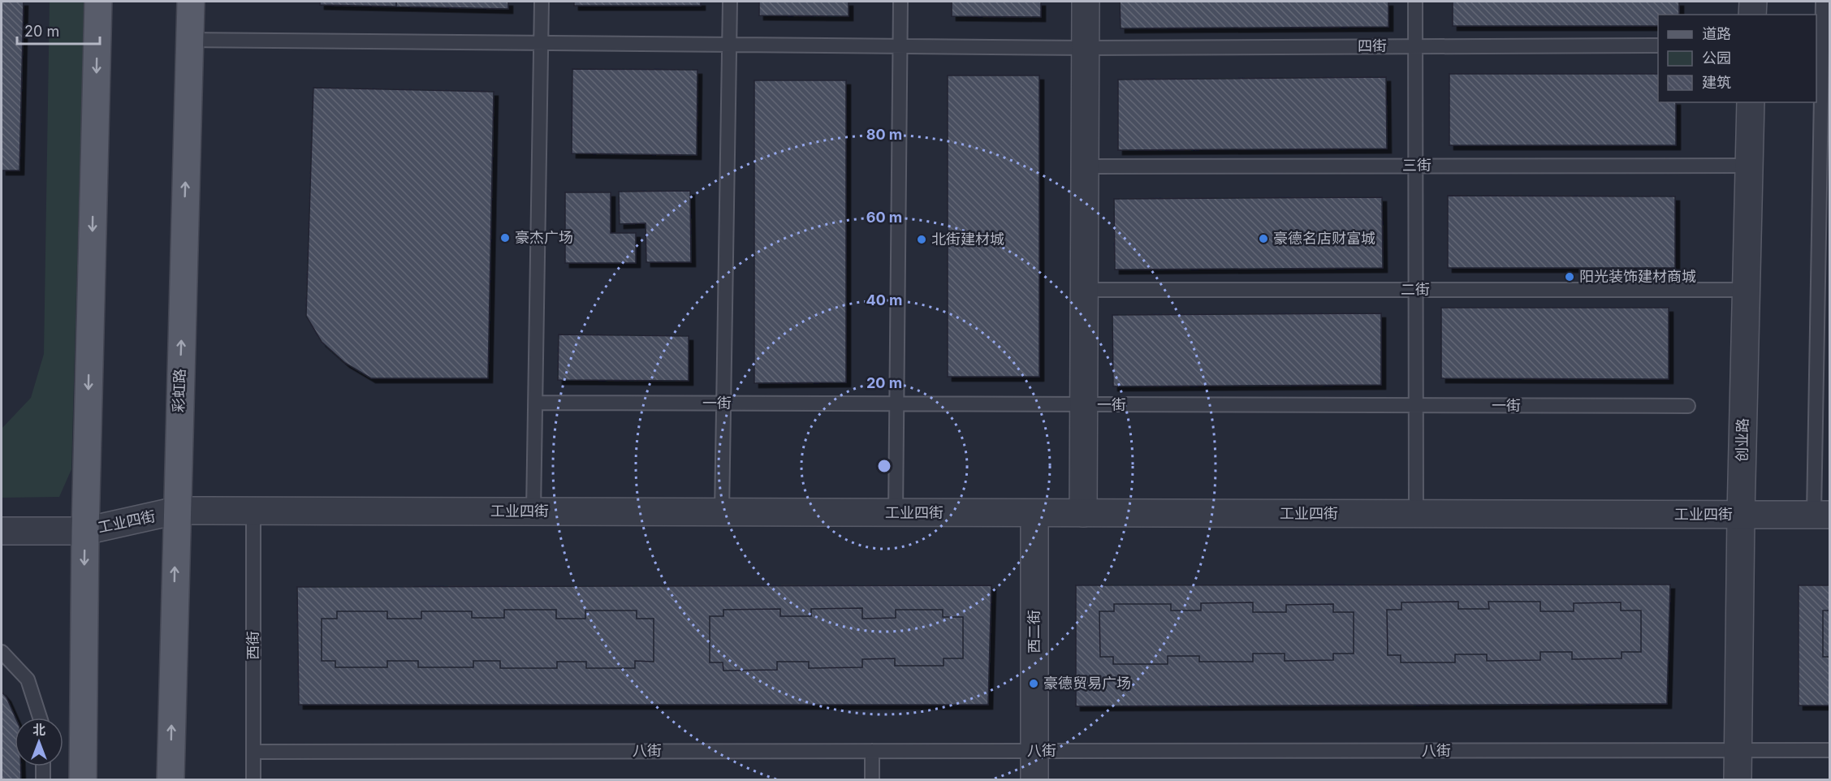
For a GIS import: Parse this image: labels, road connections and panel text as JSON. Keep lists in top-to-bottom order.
{
  "streets": {
    "main road": ["彩虹路"],
    "street": ["创业路", "工业四街", "西二街"],
    "lane": [
      "四街",
      "三街",
      "二街",
      "一街",
      "西街",
      "八街"
    ]
  },
  "crossings": [
    ["四街", "彩虹路"],
    ["三街", "创业路"],
    ["二街", "创业路"],
    ["彩虹路", "工业四街"],
    ["创业路", "工业四街"],
    ["创业路", "八街"],
    ["工业四街", "西二街"],
    ["工业四街", "西街"],
    ["西二街", "八街"],
    ["西街", "八街"]
  ],
  "places": [
    "豪杰广场",
    "豪德名店财富城",
    "北街建材城",
    "阳光装饰建材商城",
    "豪德贸易广场"
  ],
  "legend": ["道路", "公园", "建筑"],
  "scale_bar": "20 m",
  "north": "top",
  "rings": [
    "80 m",
    "60 m",
    "40 m",
    "20 m"
  ]
}
